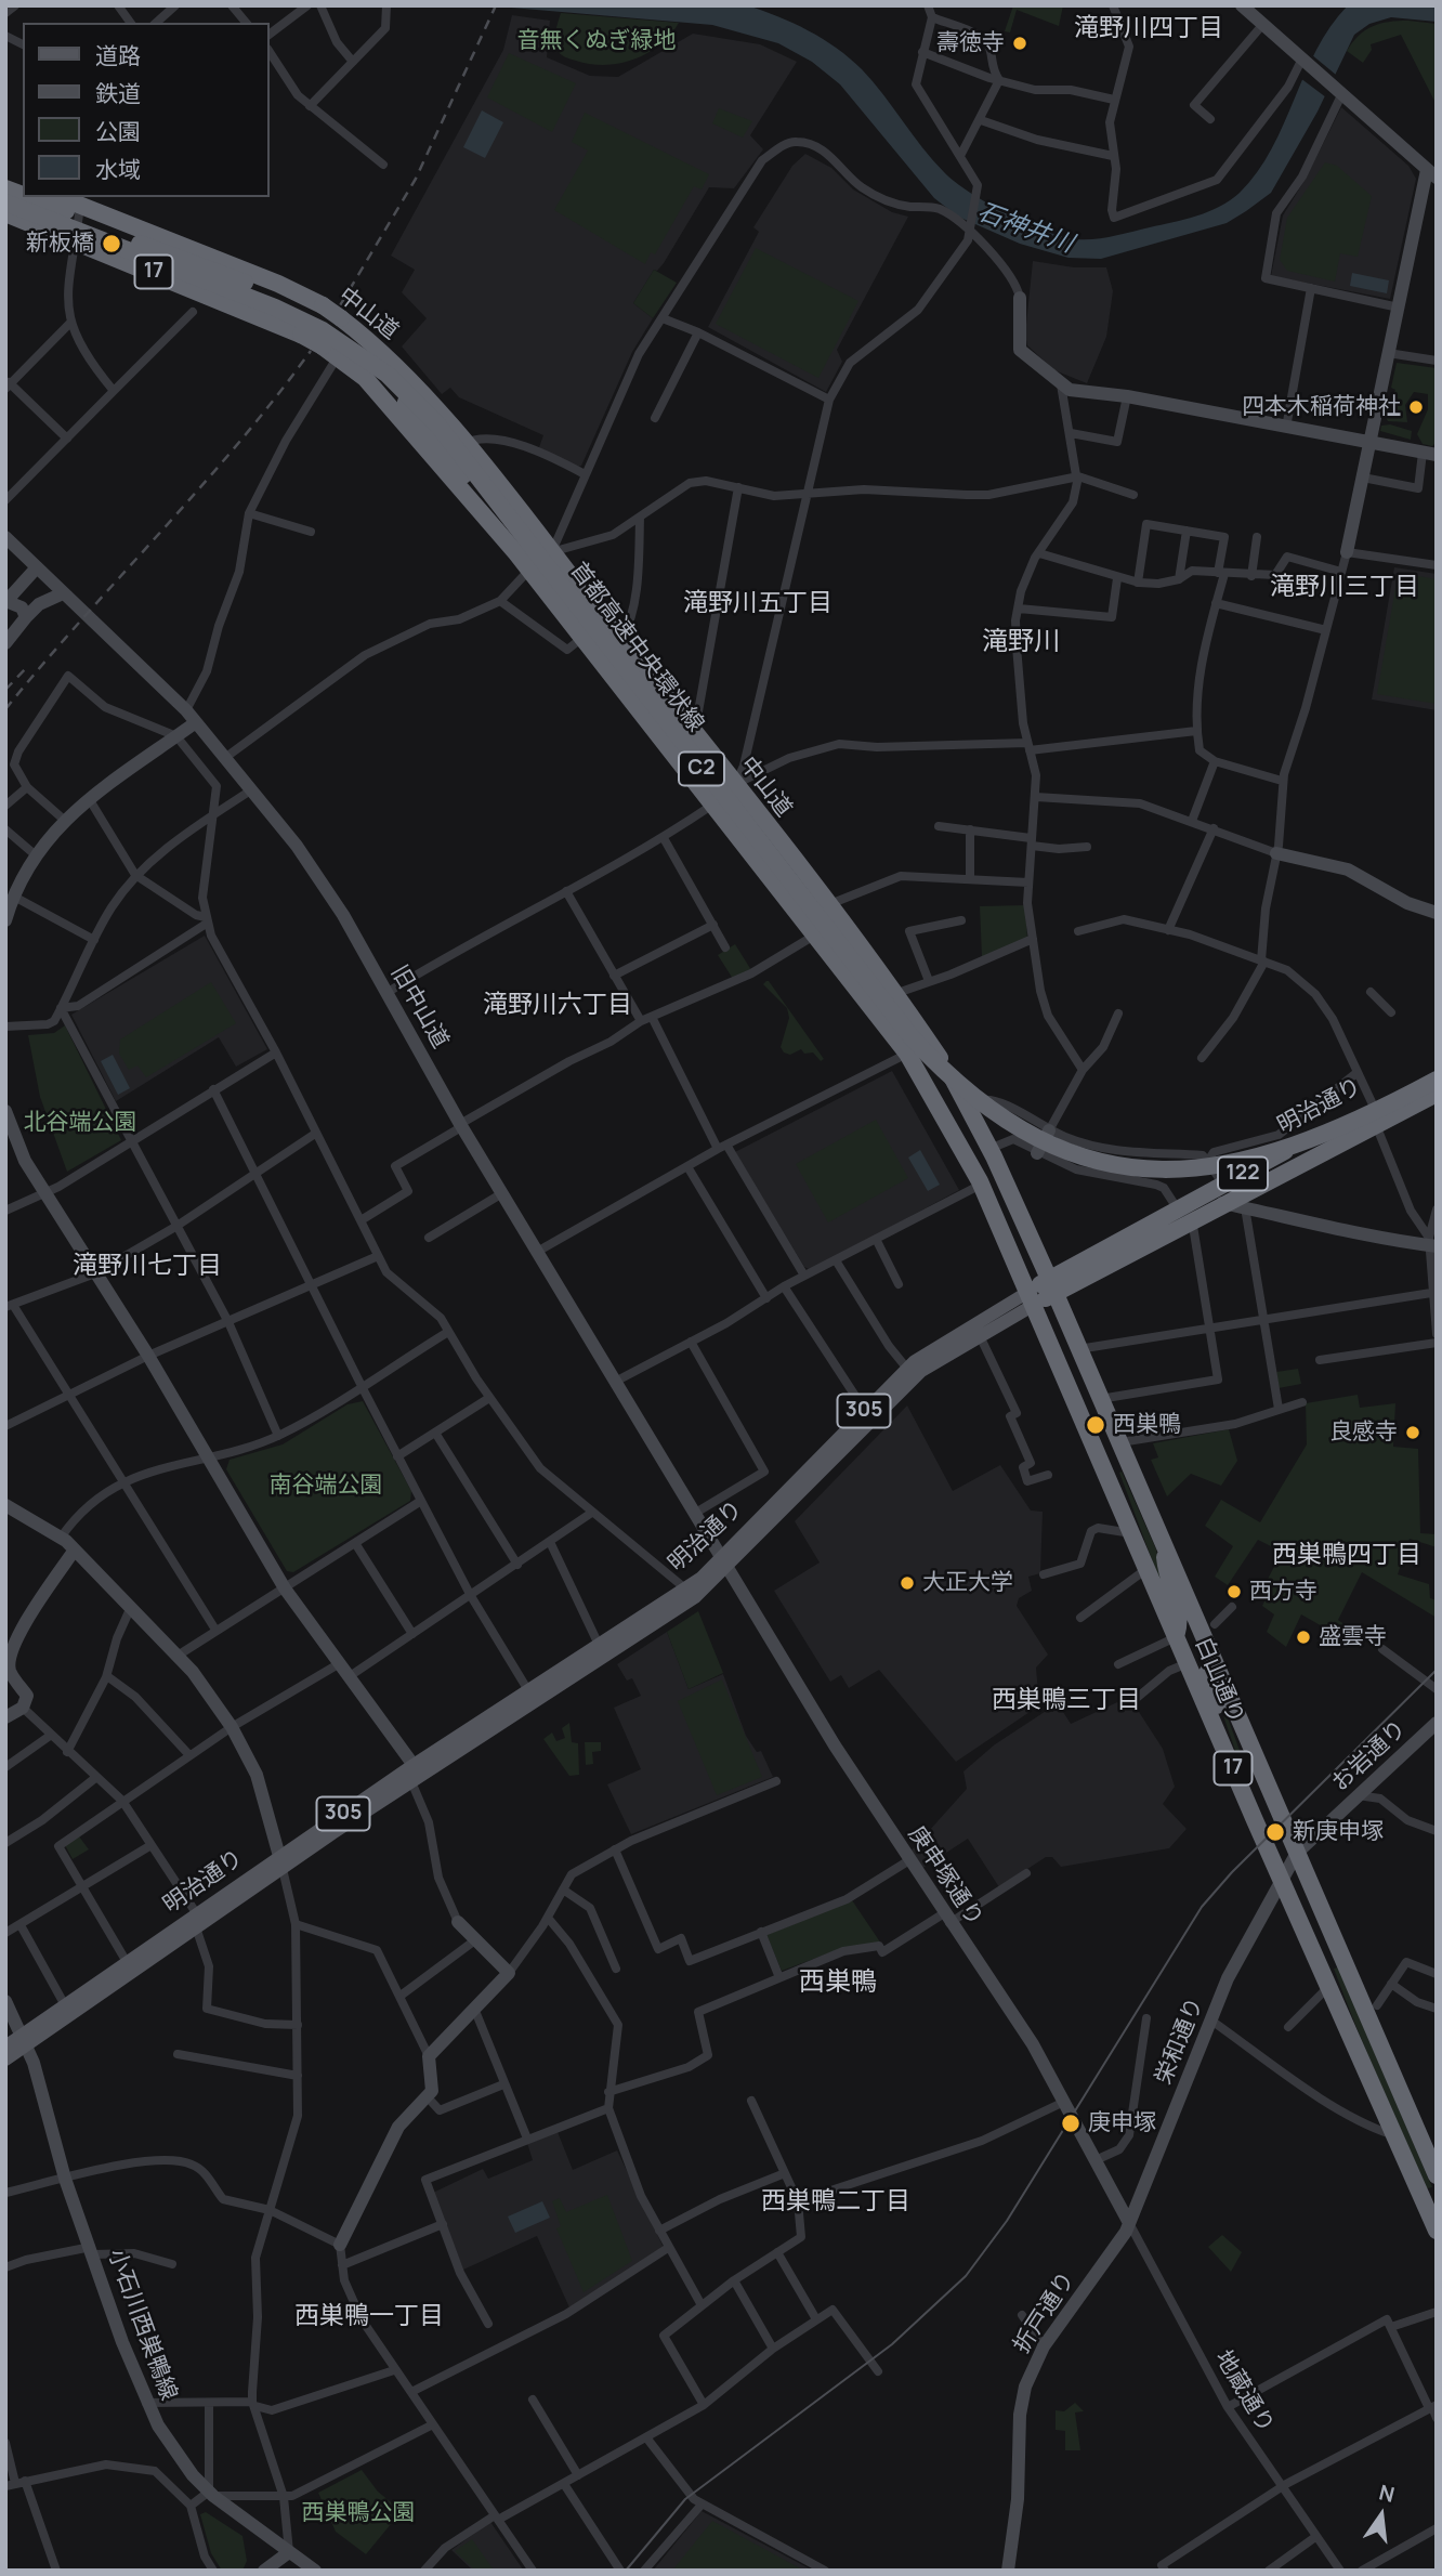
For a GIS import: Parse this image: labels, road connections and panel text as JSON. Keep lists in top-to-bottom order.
{
  "streets": {
    "highway": [
      "17",
      "中山道",
      "首都高速中央環状線",
      "C2",
      "明治通り",
      "122",
      "白山通り"
    ],
    "main road": ["305"],
    "street": [
      "旧中山道",
      "お岩通り",
      "庚申塚通り",
      "栄和通り",
      "折戸通り",
      "小石川西巣鴨線",
      "地蔵通り"
    ]
  },
  "crossings": [
    ["17", "白山通り"],
    ["中山道", "明治通り"],
    ["中山道", "白山通り"],
    ["旧中山道", "明治通り"],
    ["旧中山道", "庚申塚通り"],
    ["明治通り", "白山通り"],
    ["明治通り", "庚申塚通り"],
    ["明治通り", "小石川西巣鴨線"],
    ["白山通り", "お岩通り"],
    ["白山通り", "栄和通り"],
    ["お岩通り", "栄和通り"],
    ["庚申塚通り", "栄和通り"],
    ["庚申塚通り", "折戸通り"],
    ["庚申塚通り", "地蔵通り"],
    ["栄和通り", "折戸通り"],
    ["栄和通り", "地蔵通り"],
    ["折戸通り", "地蔵通り"]
  ],
  "districts": [
    "滝野川四丁目",
    "滝野川三丁目",
    "滝野川五丁目",
    "滝野川",
    "滝野川六丁目",
    "滝野川七丁目",
    "西巣鴨四丁目",
    "西巣鴨三丁目",
    "西巣鴨",
    "西巣鴨二丁目",
    "西巣鴨一丁目"
  ],
  "water": ["石神井川"],
  "parks": [
    "音無くぬぎ緑地",
    "北谷端公園",
    "南谷端公園",
    "西巣鴨公園"
  ],
  "places": [
    "壽徳寺",
    "新板橋",
    "四本木稲荷神社",
    "西巣鴨",
    "良感寺",
    "大正大学",
    "西方寺",
    "盛雲寺",
    "新庚申塚",
    "庚申塚"
  ],
  "legend": [
    "道路",
    "鉄道",
    "公園",
    "水域"
  ],
  "north": "top"
}
